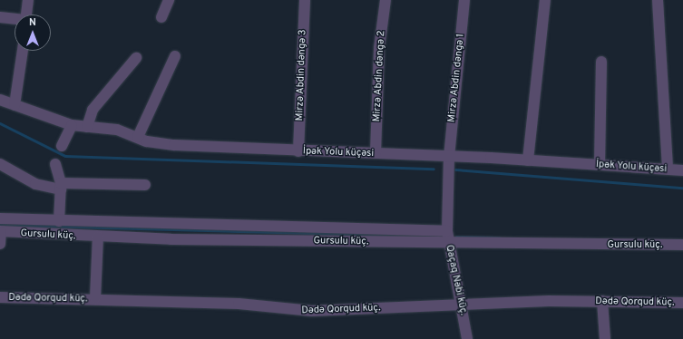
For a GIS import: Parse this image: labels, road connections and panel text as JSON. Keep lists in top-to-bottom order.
{
  "streets": {
    "street": [
      "Mirzə Abdin dəngə 3",
      "Mirzə Abdin dəngə 2",
      "Mirzə Abdin dəngə 1",
      "İpək Yolu küçəsi",
      "Gursulu küç.",
      "Qaçaq Nəbi küç.",
      "Dədə Qorqud küç."
    ]
  },
  "crossings": [
    ["Mirzə Abdin dəngə 3", "İpək Yolu küçəsi"],
    ["Mirzə Abdin dəngə 2", "İpək Yolu küçəsi"],
    ["Mirzə Abdin dəngə 1", "İpək Yolu küçəsi"],
    ["Mirzə Abdin dəngə 1", "Qaçaq Nəbi küç."],
    ["İpək Yolu küçəsi", "Qaçaq Nəbi küç."],
    ["Gursulu küç.", "Qaçaq Nəbi küç."],
    ["Qaçaq Nəbi küç.", "Dədə Qorqud küç."]
  ],
  "north": "top"
}
